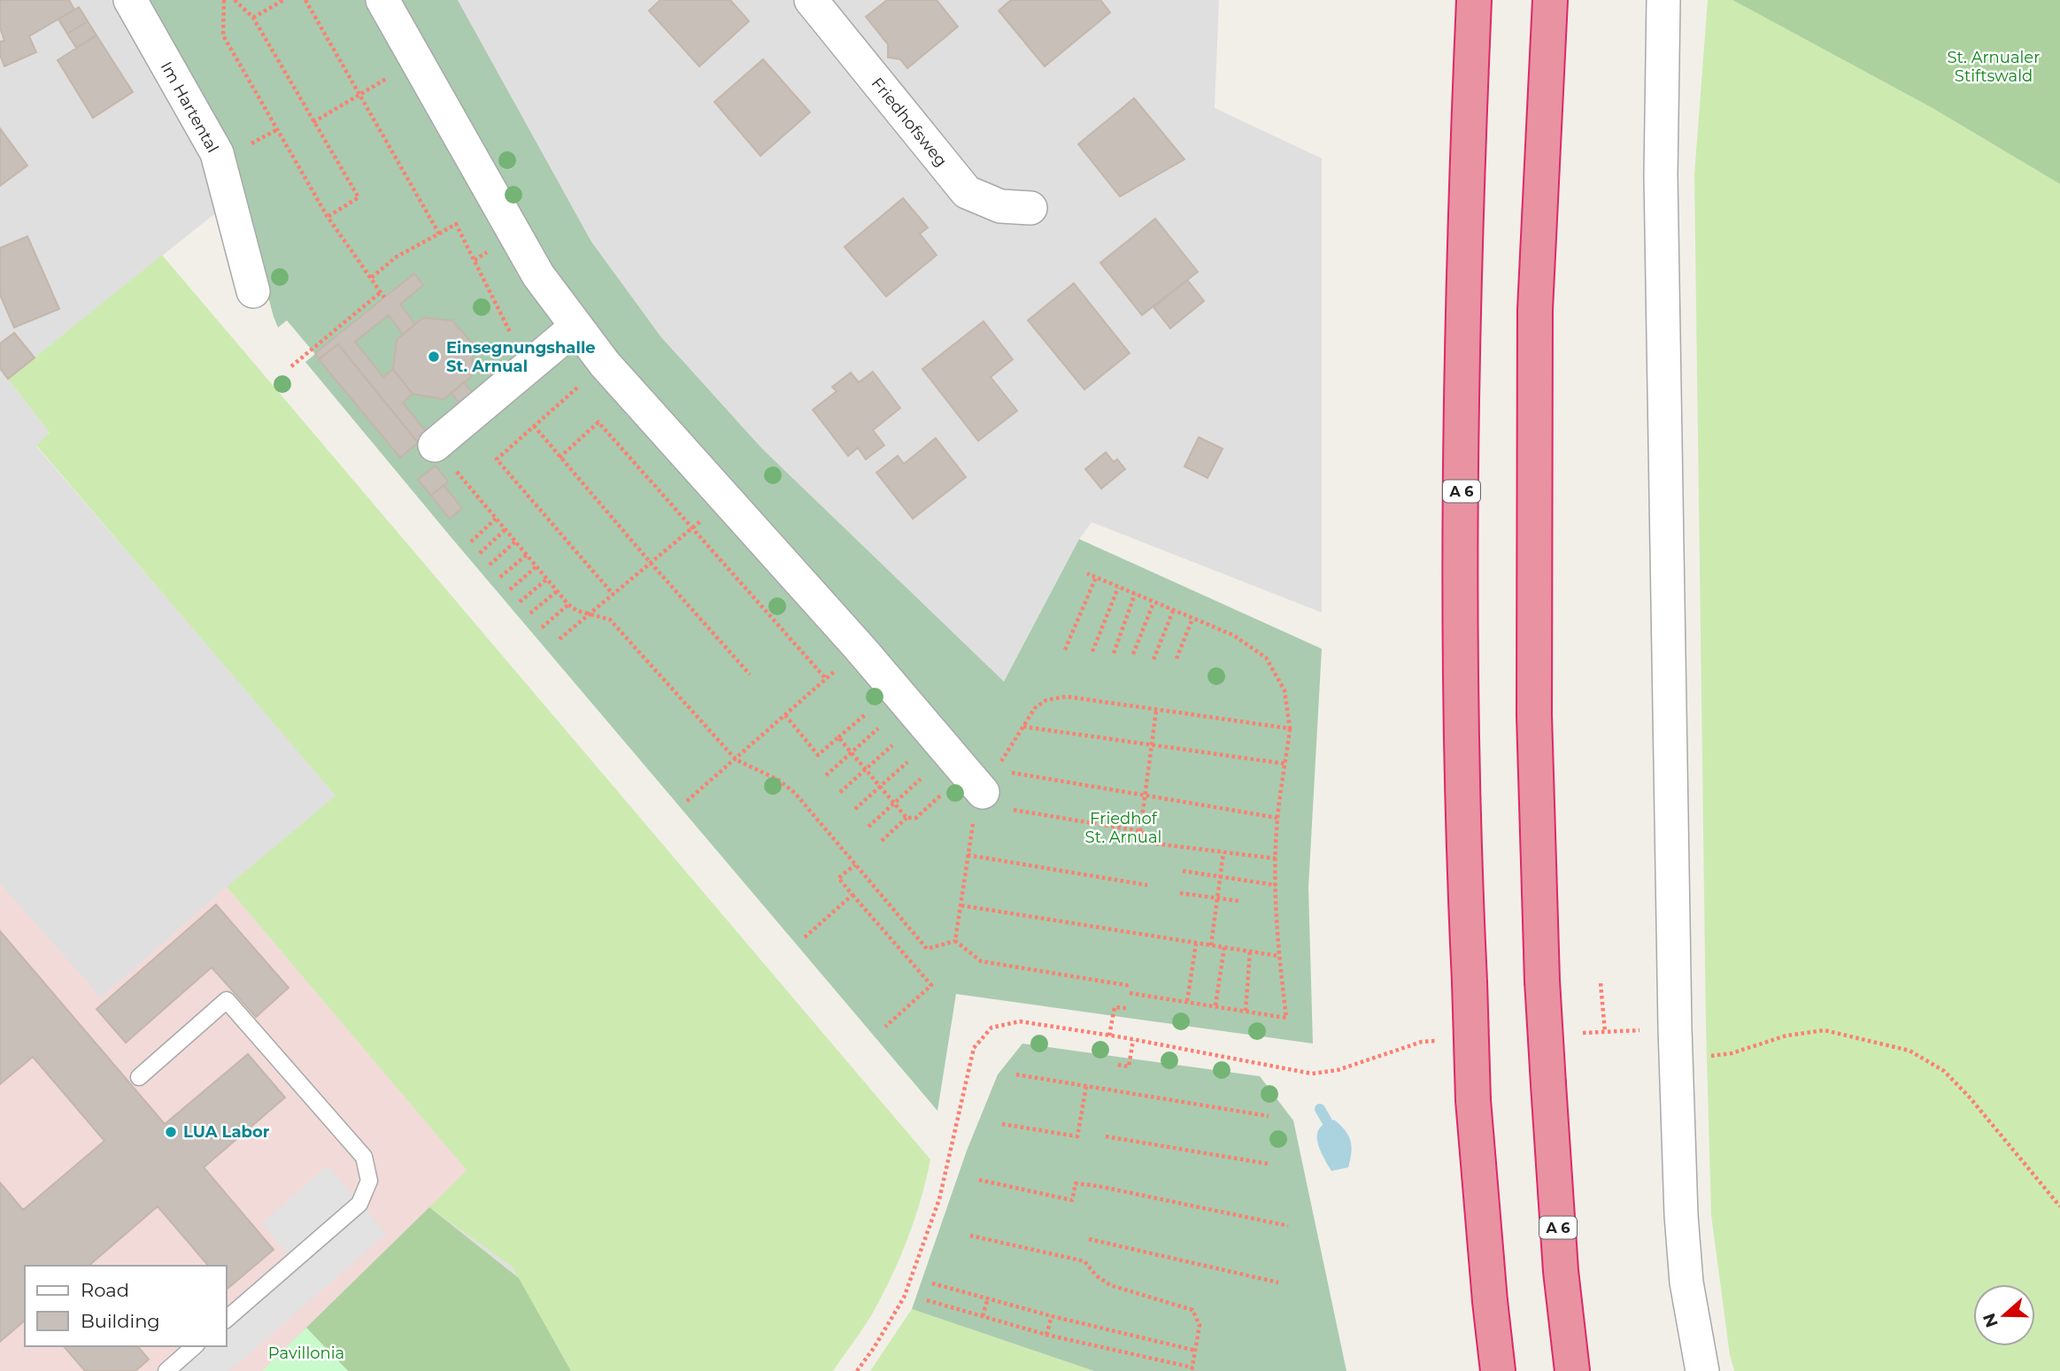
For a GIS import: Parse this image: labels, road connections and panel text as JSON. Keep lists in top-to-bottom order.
{
  "streets": {
    "highway": ["A 6"],
    "street": ["Im Hartental", "Friedhofsweg"]
  },
  "parks": ["St. Arnualer Stiftswald", "Friedhof St. Arnual", "Pavillonia"],
  "places": ["Einsegnungshalle St. Arnual", "LUA Labor"],
  "legend": ["Road", "Building"],
  "north": "left"
}
